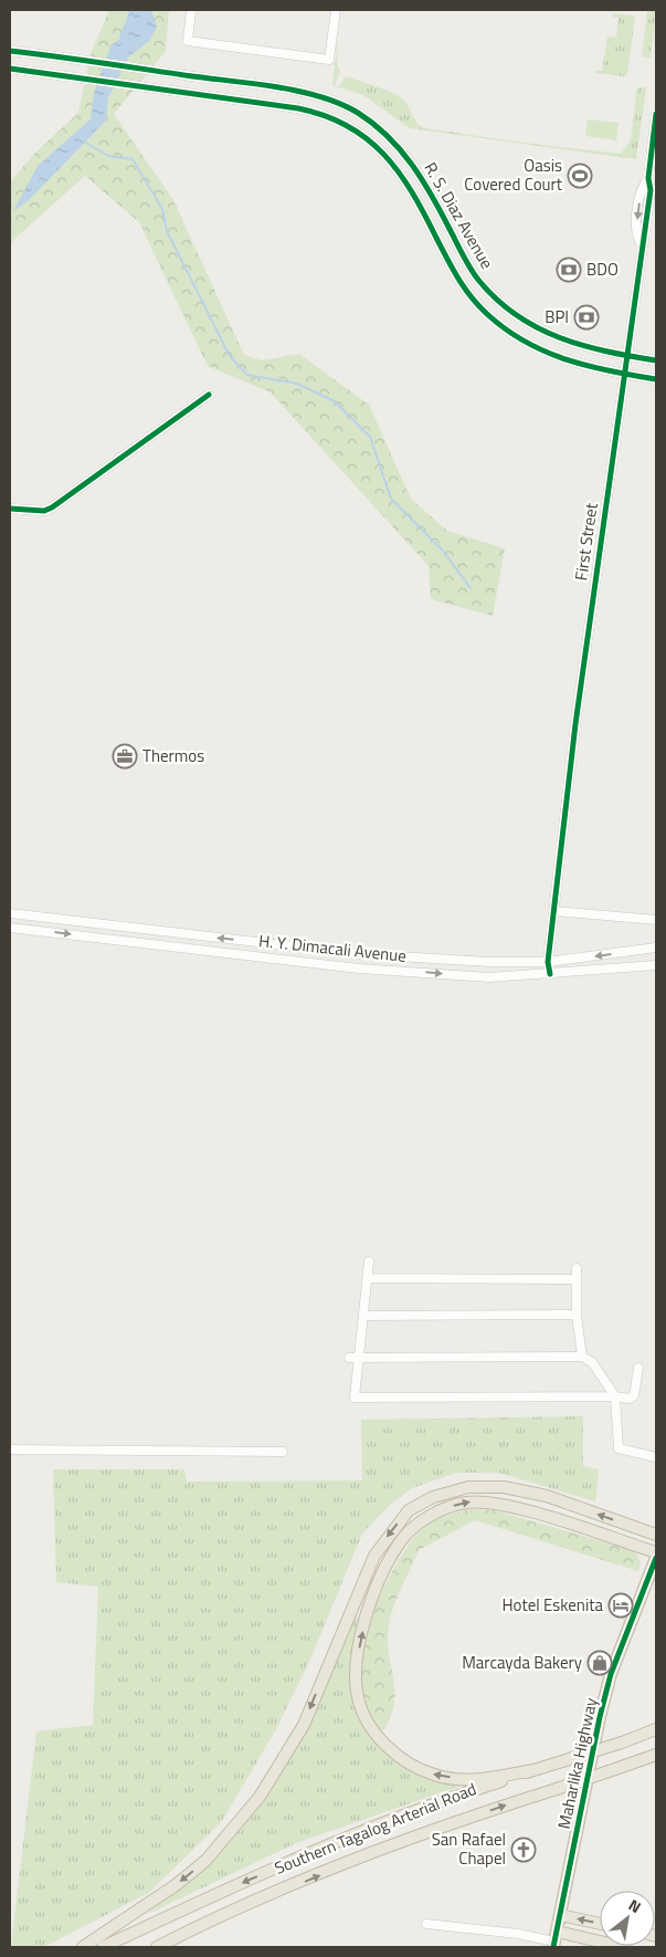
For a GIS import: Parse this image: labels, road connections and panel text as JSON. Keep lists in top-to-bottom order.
{
  "streets": {
    "highway": ["Maharlika Highway", "Southern Tagalog Arterial Road"],
    "street": ["R. S. Diaz Avenue", "First Street", "H. Y. Dimacali Avenue"]
  },
  "crossings": [
    ["R. S. Diaz Avenue", "First Street"],
    ["First Street", "H. Y. Dimacali Avenue"]
  ],
  "places": {
    "sports": ["Oasis Covered Court"],
    "bank": ["BDO", "BPI"],
    "office": ["Thermos"],
    "hotel": ["Hotel Eskenita"],
    "shop": ["Marcayda Bakery"],
    "church": ["San Rafael Chapel"]
  },
  "north": "top right"
}
